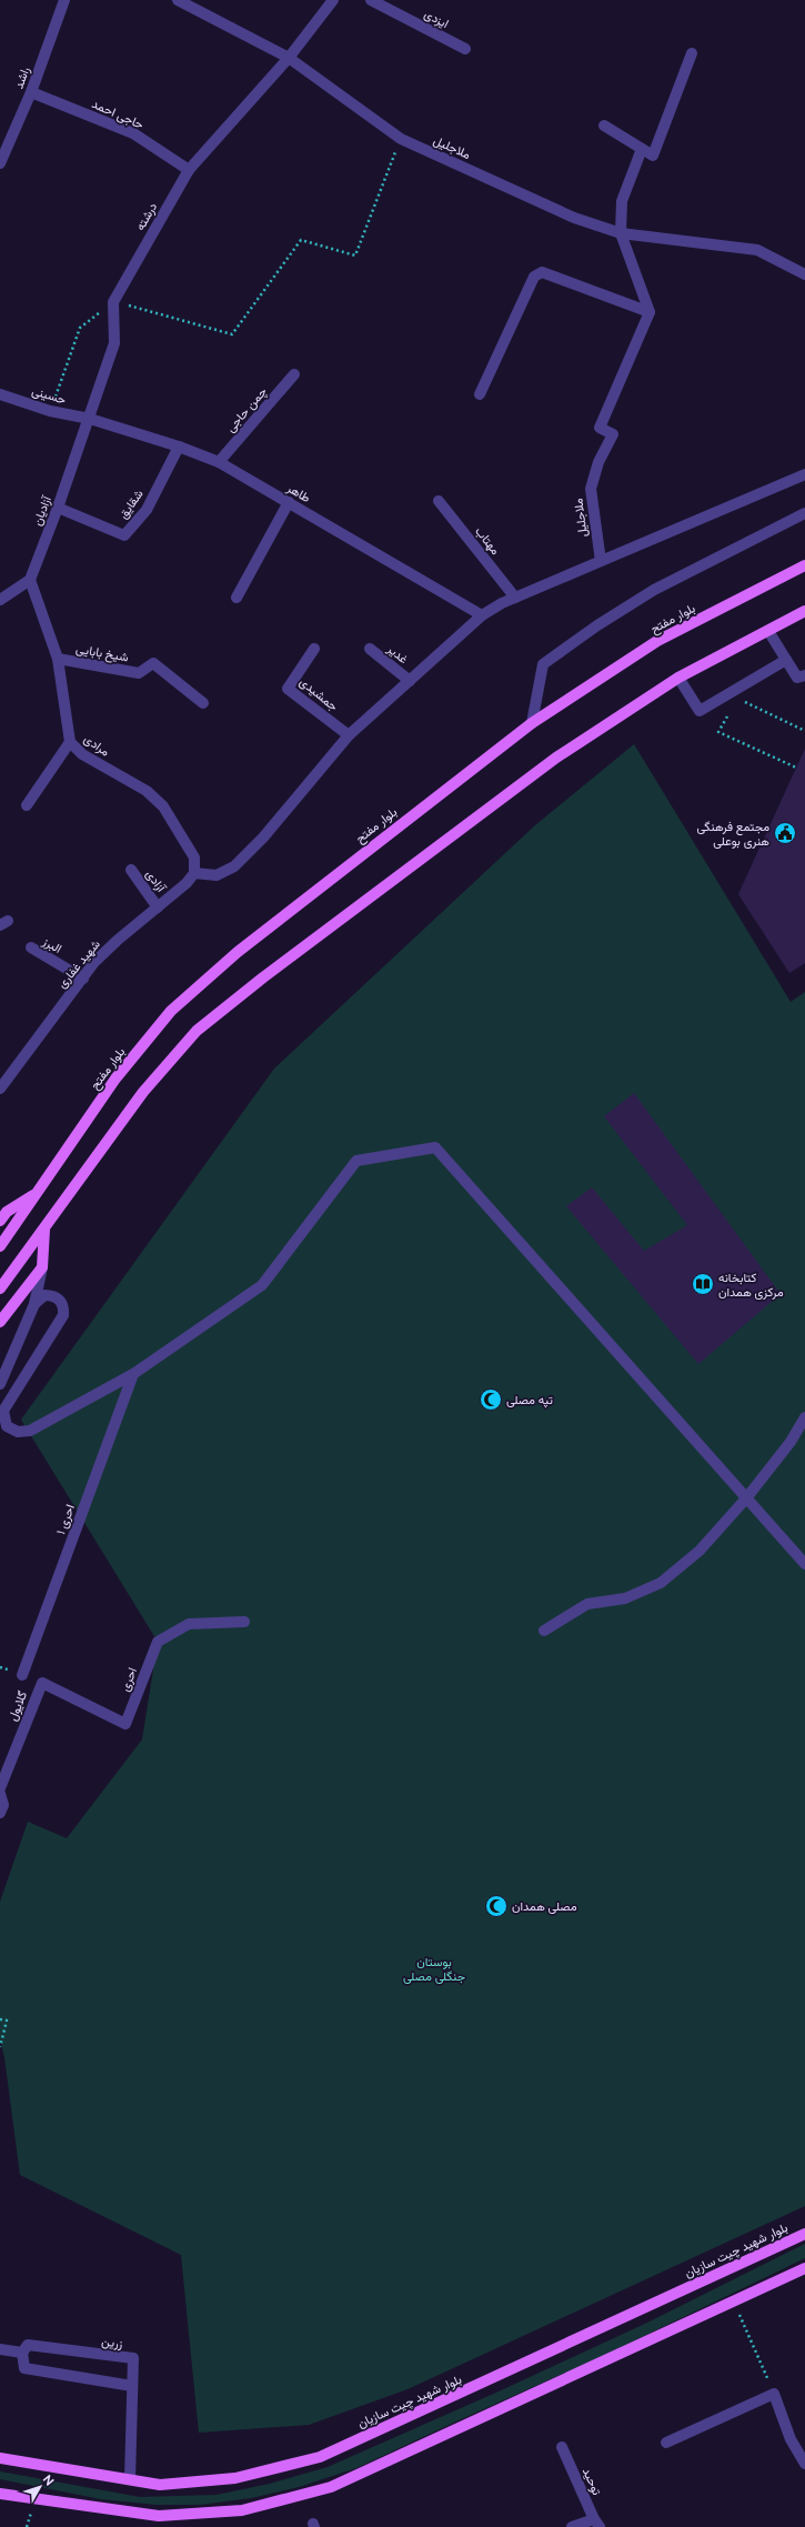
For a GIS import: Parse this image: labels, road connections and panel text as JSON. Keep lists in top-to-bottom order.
{
  "streets": {
    "main road": ["بلوار مفتح", "بلوار شهید چیت سازیان"],
    "street": [
      "ایزدی",
      "راشد",
      "حاجی احمد",
      "ملاجلیل",
      "درشته",
      "حسینی",
      "چمن حاجی",
      "طاهر",
      "شقایق",
      "آزادیان",
      "مهتاب",
      "شیخ بابایی",
      "غدیر",
      "جمشیدی",
      "مرادی",
      "آزادی",
      "البرز",
      "شهید غفاری",
      "احری ۱",
      "احری",
      "گلایول",
      "زرین",
      "توحید"
    ]
  },
  "crossings": [
    ["راشد", "حاجی احمد"],
    ["حاجی احمد", "درشته"],
    ["ملاجلیل", "درشته"],
    ["حسینی", "طاهر"],
    ["حسینی", "آزادیان"],
    ["چمن حاجی", "طاهر"],
    ["طاهر", "شقایق"],
    ["طاهر", "آزادیان"],
    ["شقایق", "آزادیان"],
    ["آزادیان", "مرادی"],
    ["شیخ بابایی", "مرادی"],
    ["مرادی", "شهید غفاری"],
    ["آزادی", "شهید غفاری"],
    ["البرز", "شهید غفاری"],
    ["احری", "گلایول"],
    ["بلوار شهید چیت سازیان", "زرین"]
  ],
  "parks": ["بوستان جنگلی مصلی"],
  "places": {
    "public building": ["مجتمع فرهنگی هنری بوعلی"],
    "library": ["کتابخانه مرکزی همدان"],
    "mosque": ["تپه مصلی", "مصلی همدان"]
  },
  "north": "top right"
}
